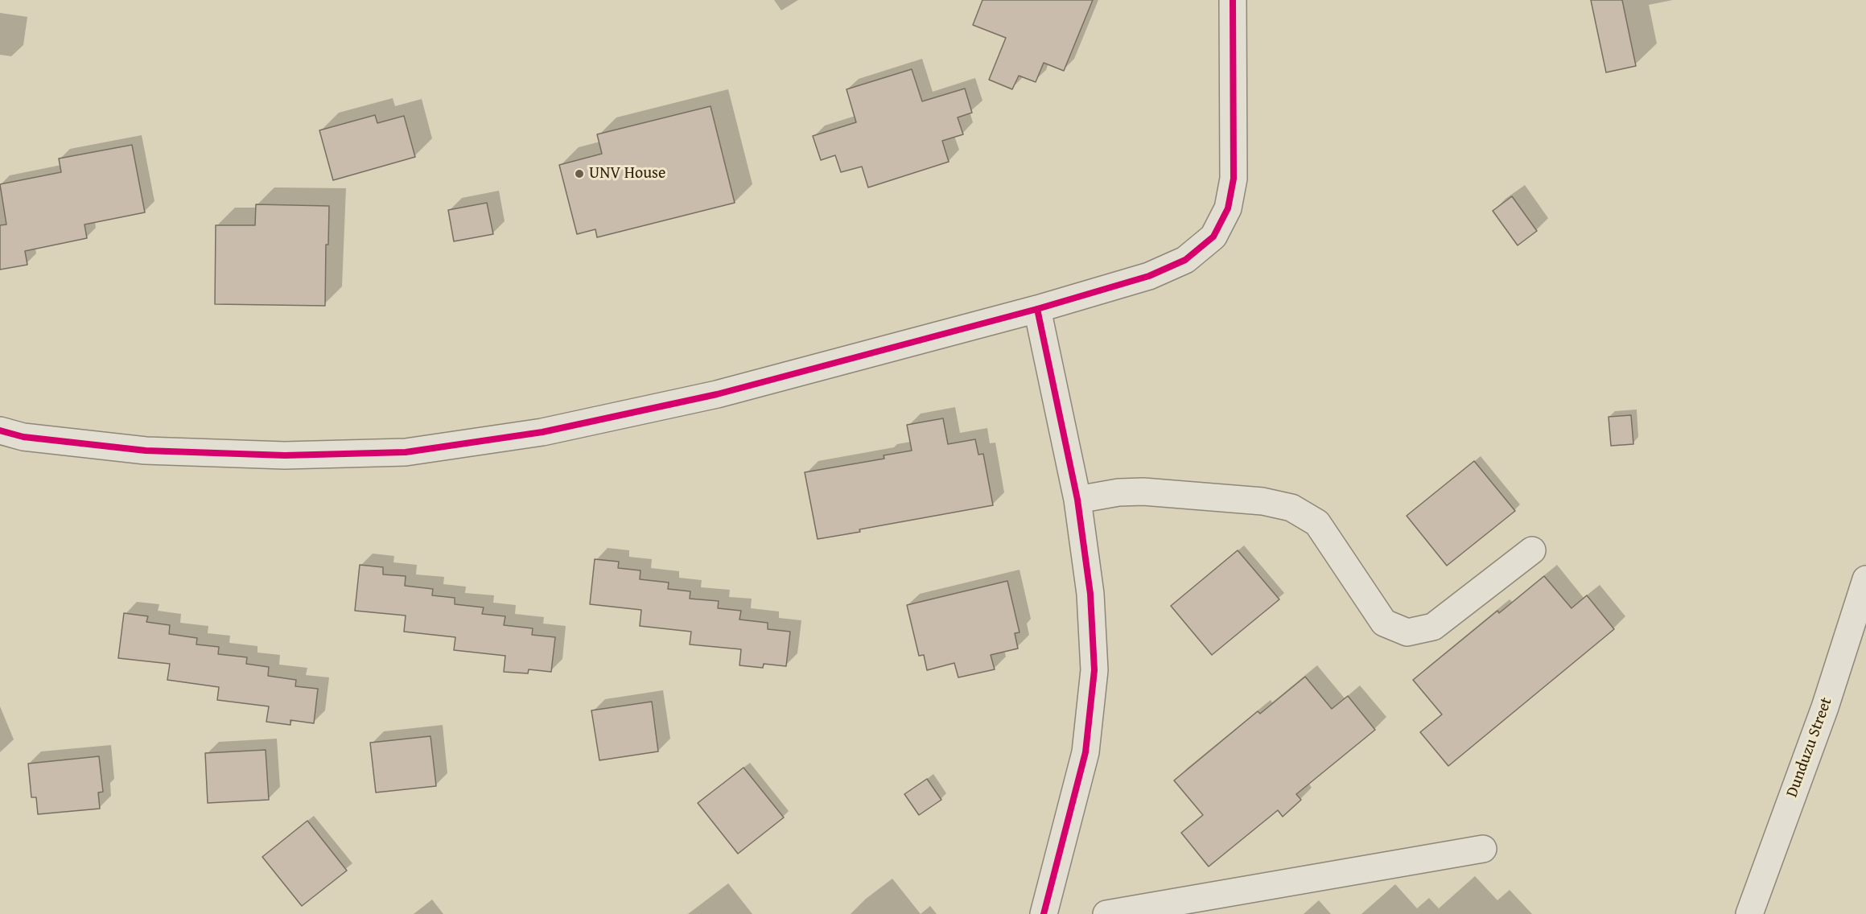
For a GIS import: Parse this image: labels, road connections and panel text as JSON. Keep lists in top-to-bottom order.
{
  "streets": {
    "street": ["Dunduzu Street"]
  },
  "places": ["UNV House"]
}
